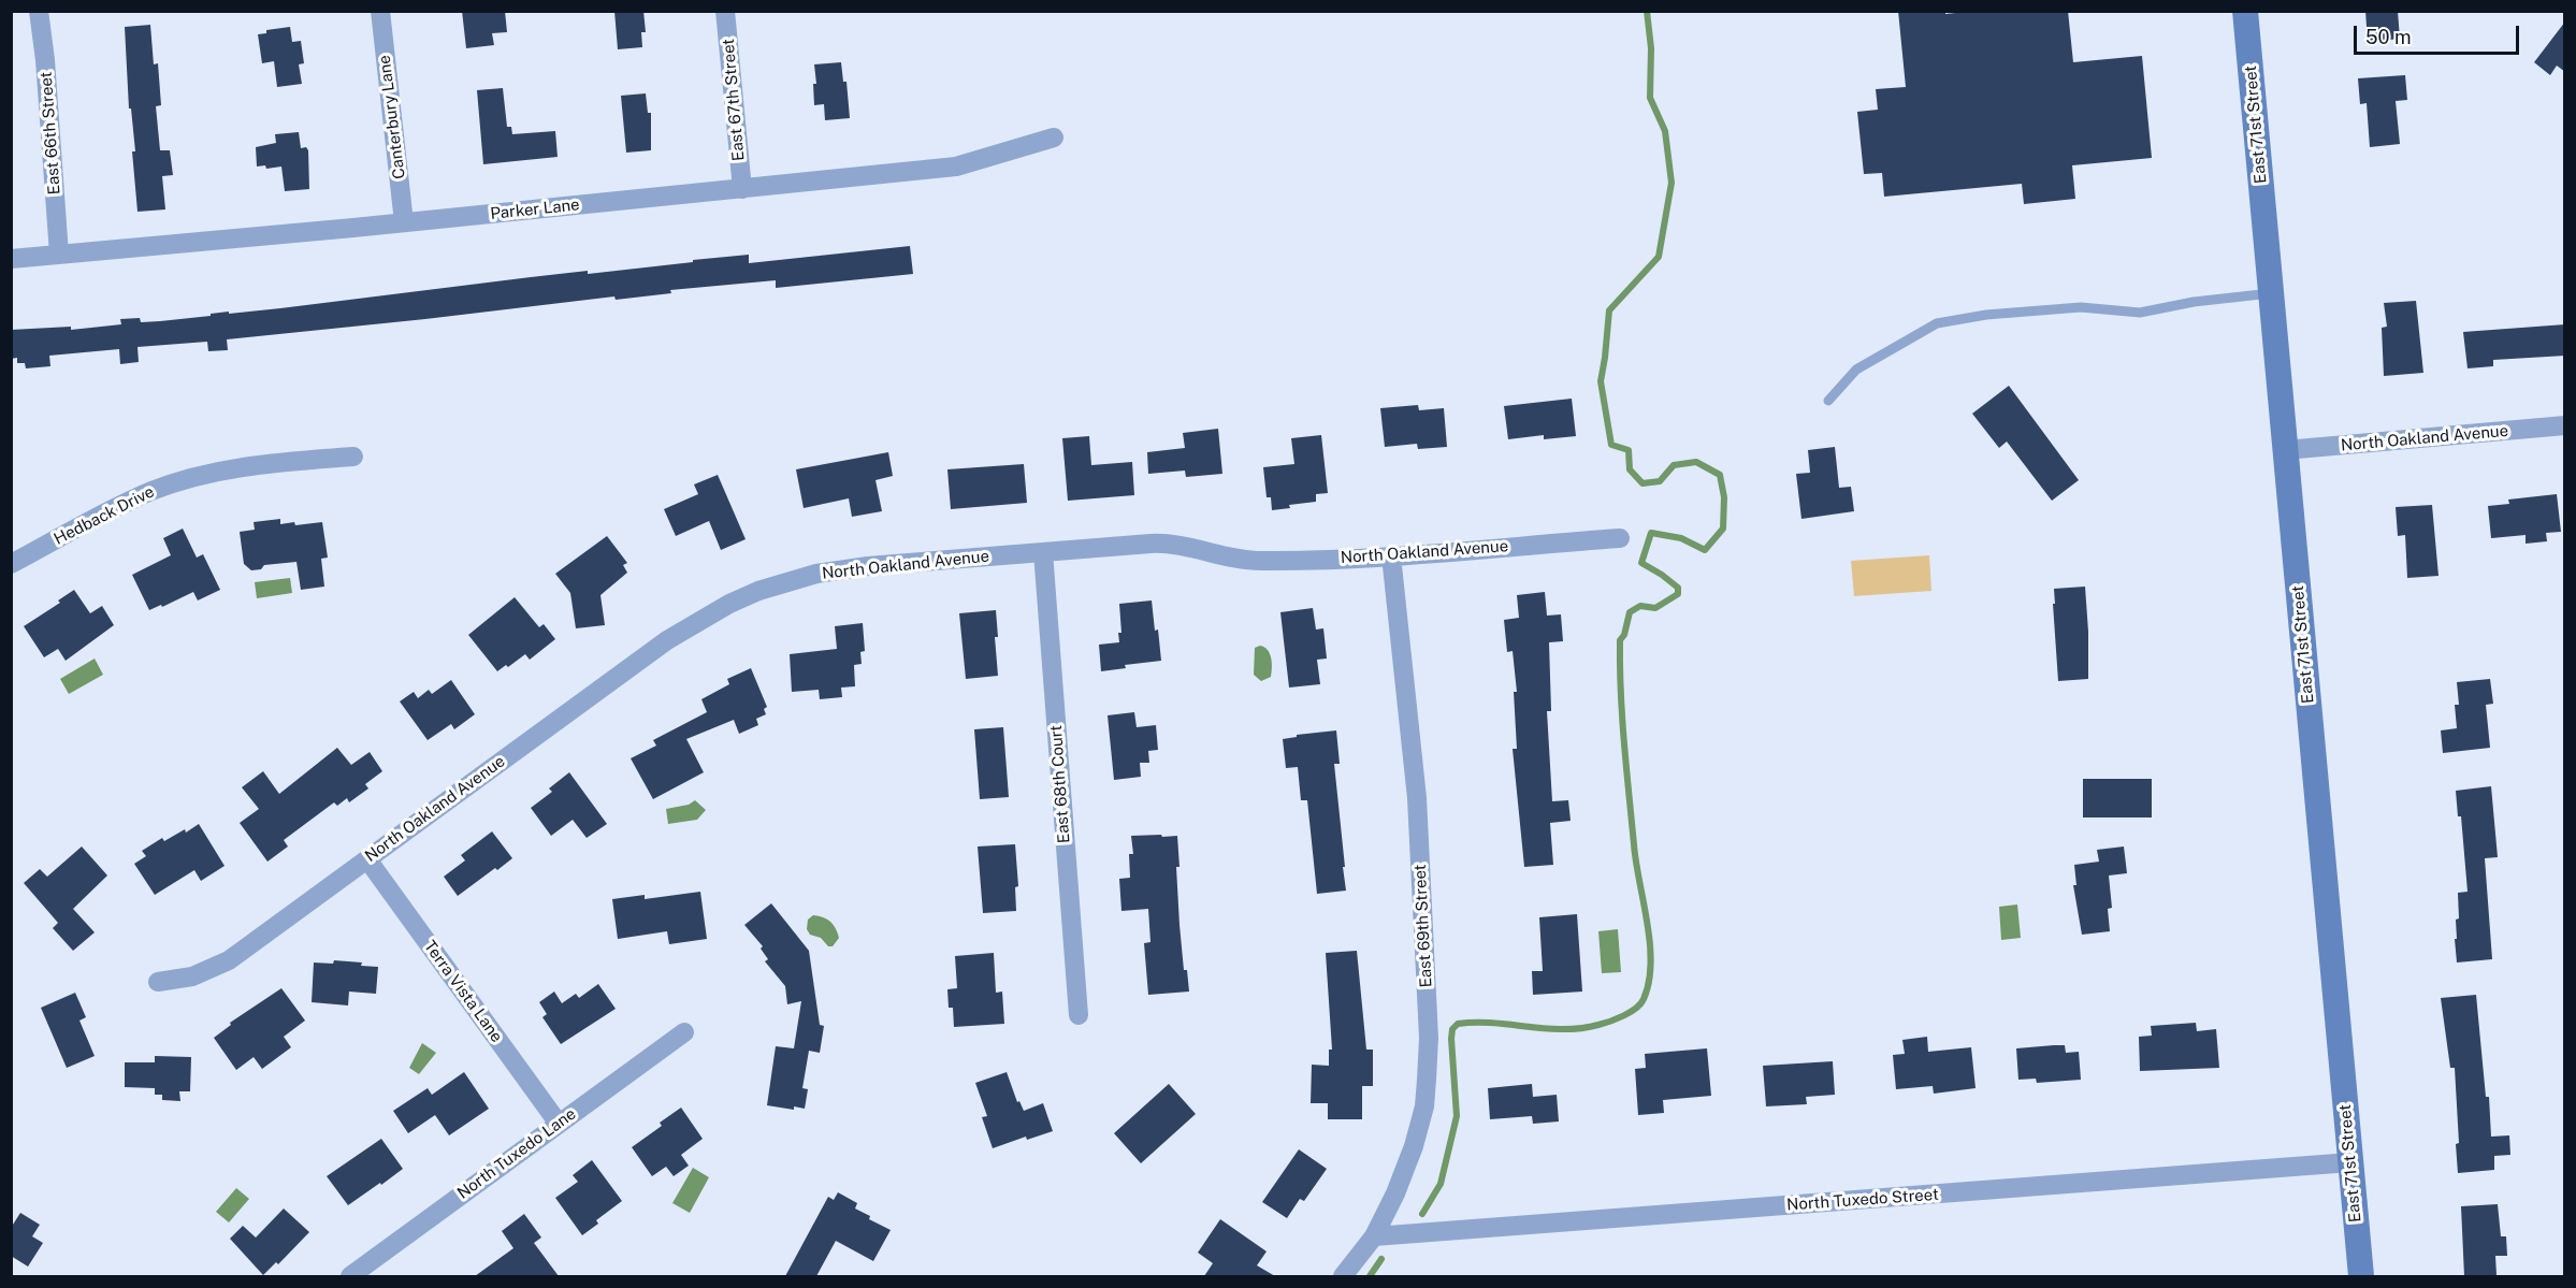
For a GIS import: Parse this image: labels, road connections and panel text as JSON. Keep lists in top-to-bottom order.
{
  "streets": {
    "main road": ["East 71st Street"],
    "street": [
      "East 67th Street",
      "Canterbury Lane",
      "East 66th Street",
      "Parker Lane",
      "North Oakland Avenue",
      "Hedback Drive",
      "East 68th Court",
      "East 69th Street",
      "Terra Vista Lane",
      "North Tuxedo Lane",
      "North Tuxedo Street"
    ]
  },
  "crossings": [
    ["East 67th Street", "Parker Lane"],
    ["Canterbury Lane", "Parker Lane"],
    ["East 71st Street", "North Oakland Avenue"],
    ["East 71st Street", "North Tuxedo Street"],
    ["East 66th Street", "Parker Lane"],
    ["North Oakland Avenue", "East 68th Court"],
    ["North Oakland Avenue", "East 69th Street"],
    ["North Oakland Avenue", "Terra Vista Lane"],
    ["East 69th Street", "North Tuxedo Street"],
    ["Terra Vista Lane", "North Tuxedo Lane"]
  ],
  "scale_bar": "50 m"
}
